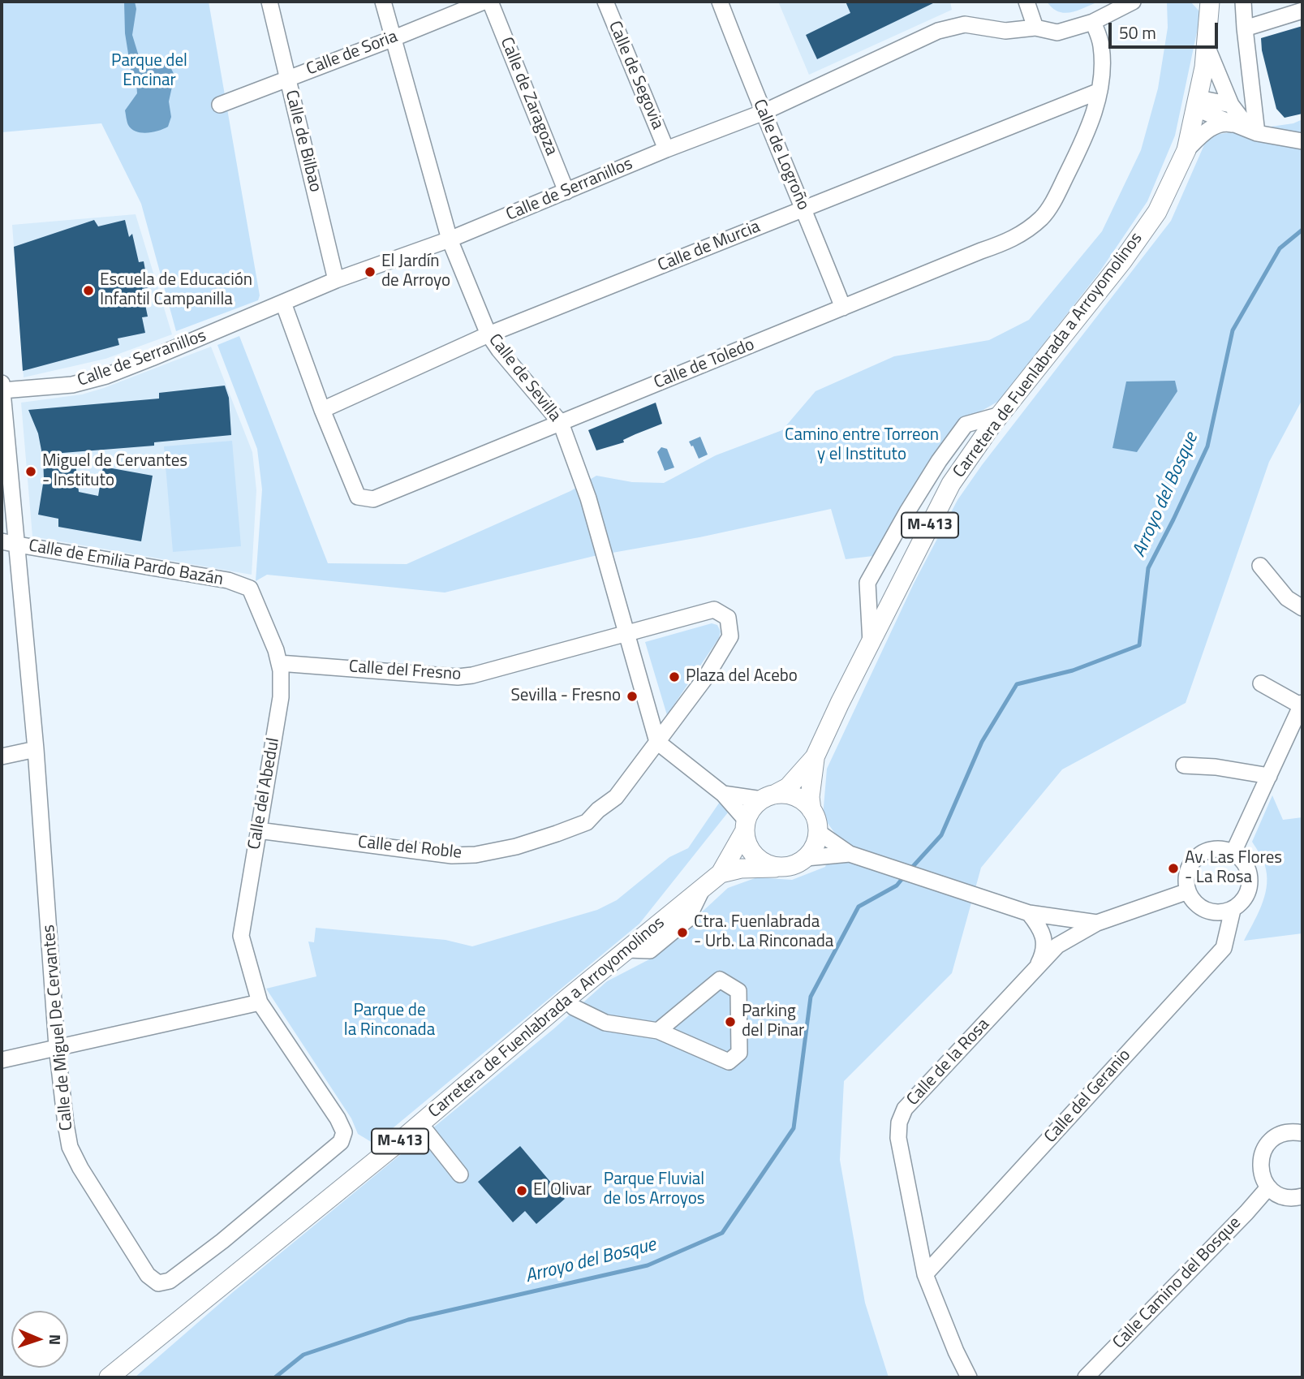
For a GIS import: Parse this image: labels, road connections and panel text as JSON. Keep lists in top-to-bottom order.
{
  "streets": {
    "main road": ["Carretera de Fuenlabrada a Arroyomolinos", "M-413"],
    "street": [
      "Calle de Soria",
      "Calle de Segovia",
      "Calle de Zaragoza",
      "Calle de Bilbao",
      "Calle de Logroño",
      "Calle de Serranillos",
      "Calle de Murcia",
      "Calle de Toledo",
      "Calle de Sevilla",
      "Calle de Emilia Pardo Bazán",
      "Calle del Fresno",
      "Calle del Abedul",
      "Calle del Roble",
      "Calle de Miguel De Cervantes",
      "Calle de la Rosa",
      "Calle del Geranio",
      "Calle Camino del Bosque"
    ]
  },
  "crossings": [
    ["Calle de Soria", "Calle de Bilbao"],
    ["Calle de Soria", "Calle de Sevilla"],
    ["Calle de Segovia", "Calle de Serranillos"],
    ["Calle de Zaragoza", "Calle de Serranillos"],
    ["Calle de Bilbao", "Calle de Serranillos"],
    ["Calle de Logroño", "Calle de Serranillos"],
    ["Calle de Logroño", "Calle de Murcia"],
    ["Calle de Logroño", "Calle de Toledo"],
    ["Calle de Serranillos", "Calle de Toledo"],
    ["Calle de Serranillos", "Calle de Sevilla"],
    ["Calle de Serranillos", "Calle de Miguel De Cervantes"],
    ["Calle de Murcia", "Calle de Toledo"],
    ["Calle de Murcia", "Calle de Sevilla"],
    ["Carretera de Fuenlabrada a Arroyomolinos", "M-413"],
    ["Calle de Toledo", "Calle de Sevilla"],
    ["Calle de Sevilla", "Calle del Fresno"],
    ["Calle de Sevilla", "Calle del Roble"],
    ["Calle de Emilia Pardo Bazán", "Calle del Abedul"],
    ["Calle de Emilia Pardo Bazán", "Calle de Miguel De Cervantes"],
    ["Calle del Fresno", "Calle del Abedul"],
    ["Calle del Abedul", "Calle del Roble"],
    ["Calle del Abedul", "Calle de Miguel De Cervantes"],
    ["Calle de la Rosa", "Calle del Geranio"]
  ],
  "water": ["Arroyo del Bosque"],
  "parks": [
    "Parque del Encinar",
    "Camino entre Torreon y el Instituto",
    "Parque de la Rinconada",
    "Parque Fluvial de los Arroyos"
  ],
  "places": [
    "El Jardín de Arroyo",
    "Escuela de Educación Infantil Campanilla",
    "Miguel de Cervantes - Instituto",
    "Plaza del Acebo",
    "Sevilla - Fresno",
    "Av. Las Flores - La Rosa",
    "Ctra. Fuenlabrada - Urb. La Rinconada",
    "Parking del Pinar",
    "El Olivar"
  ],
  "scale_bar": "50 m",
  "north": "right"
}
